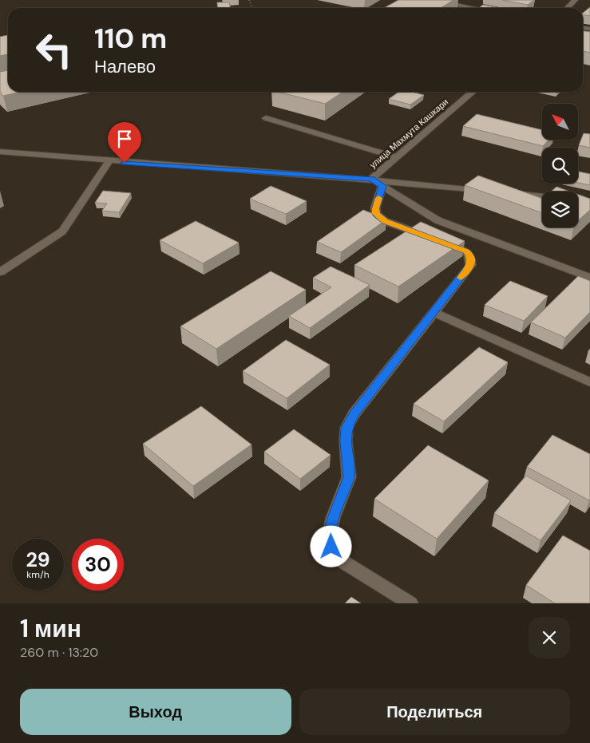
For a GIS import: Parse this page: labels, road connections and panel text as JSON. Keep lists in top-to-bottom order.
{
  "streets": {
    "street": ["улица Махмута Кашкари"]
  },
  "north": "top left",
  "page": {
    "turn": ["110 m", "Налево"],
    "speed": "29 km/h",
    "limit": "30",
    "heading": ["1 мин", "260 m · 13:20"],
    "buttons": ["Выход", "Поделиться"]
  }
}
